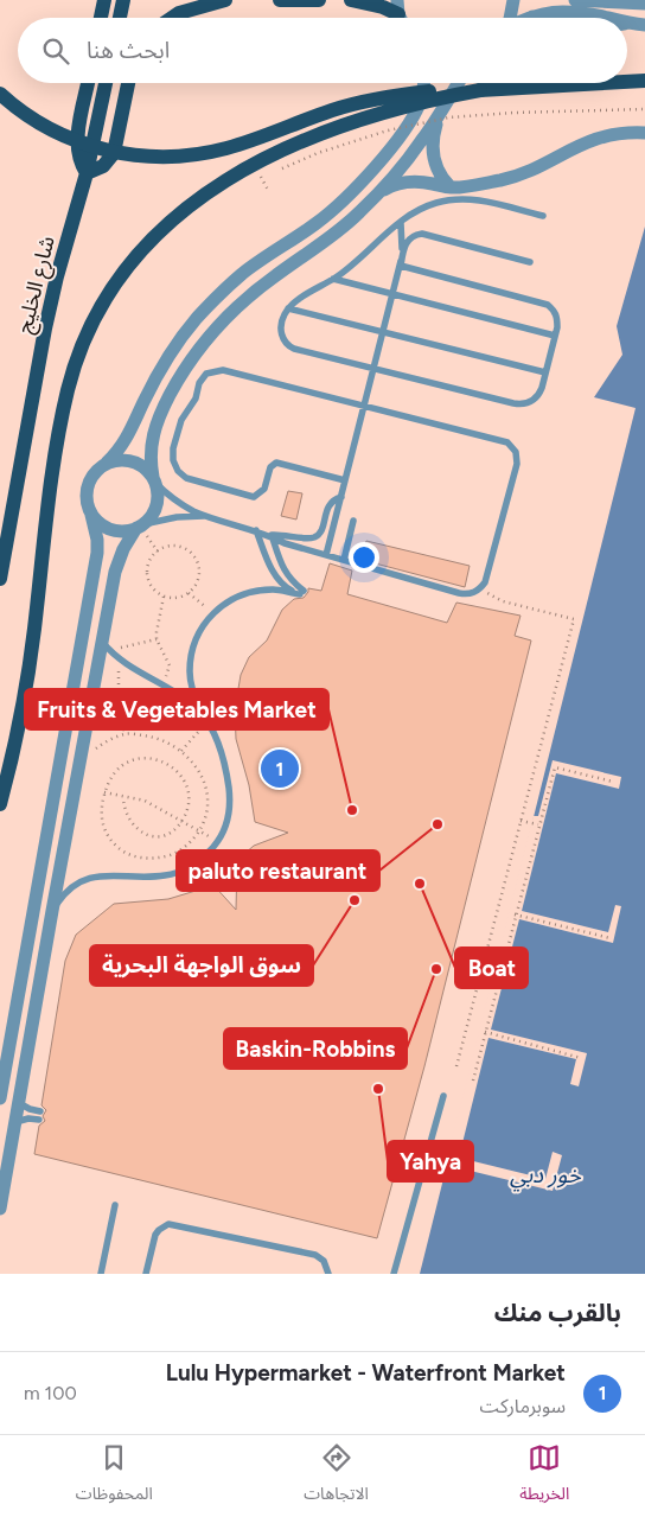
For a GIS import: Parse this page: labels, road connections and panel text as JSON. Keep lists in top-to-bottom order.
{
  "streets": {
    "main road": ["شارع الخليج"]
  },
  "water": ["خور دبي"],
  "places": [
    "Fruits & Vegetables Market",
    "paluto restaurant",
    "Boat",
    "سوق الواجهة البحرية",
    "Baskin-Robbins",
    "Yahya"
  ],
  "page": {
    "search": "ابحث هنا",
    "pins": "1",
    "heading": "بالقرب منك",
    "list": [
      {
        "mark": "1",
        "name": "Lulu Hypermarket - Waterfront Market",
        "note": "سوبرماركت",
        "value": "100 m"
      }
    ],
    "nav": ["الخريطة", "الاتجاهات", "المحفوظات"]
  }
}
